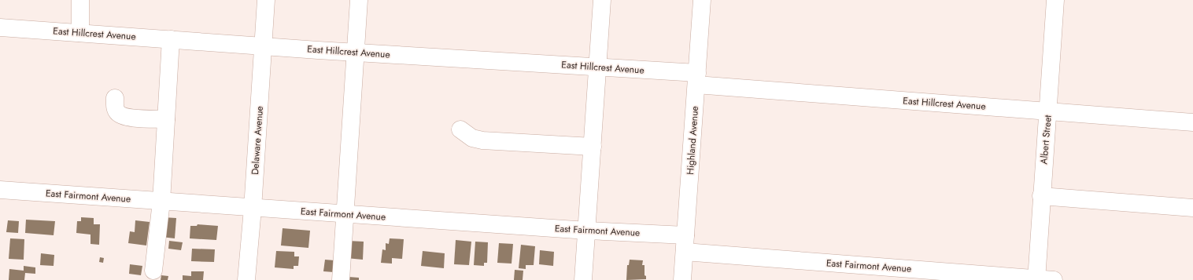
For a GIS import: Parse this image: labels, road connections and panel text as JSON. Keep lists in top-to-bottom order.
{
  "streets": {
    "street": [
      "East Hillcrest Avenue",
      "Albert Street",
      "Delaware Avenue",
      "Highland Avenue",
      "East Fairmont Avenue"
    ]
  },
  "crossings": [
    ["East Hillcrest Avenue", "Albert Street"],
    ["East Hillcrest Avenue", "Delaware Avenue"],
    ["East Hillcrest Avenue", "Highland Avenue"],
    ["Albert Street", "East Fairmont Avenue"],
    ["Delaware Avenue", "East Fairmont Avenue"],
    ["Highland Avenue", "East Fairmont Avenue"]
  ]
}
